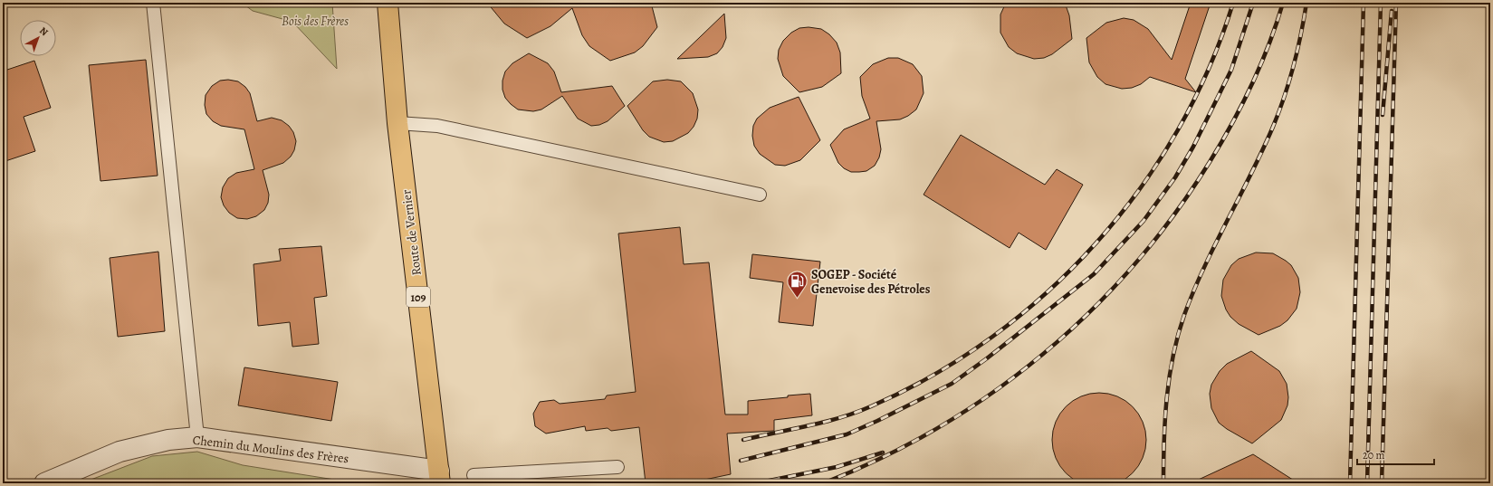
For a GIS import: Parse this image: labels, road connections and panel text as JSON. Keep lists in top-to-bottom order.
{
  "streets": {
    "main road": ["Route de Vernier", "109"],
    "street": ["Chemin du Moulins des Frères"]
  },
  "crossings": [
    ["Route de Vernier", "Chemin du Moulins des Frères"]
  ],
  "parks": ["Bois des Frères"],
  "places": {
    "fuel station": ["SOGEP - Société Genevoise des Pétroles"]
  },
  "scale_bar": "20 m",
  "north": "top right"
}
